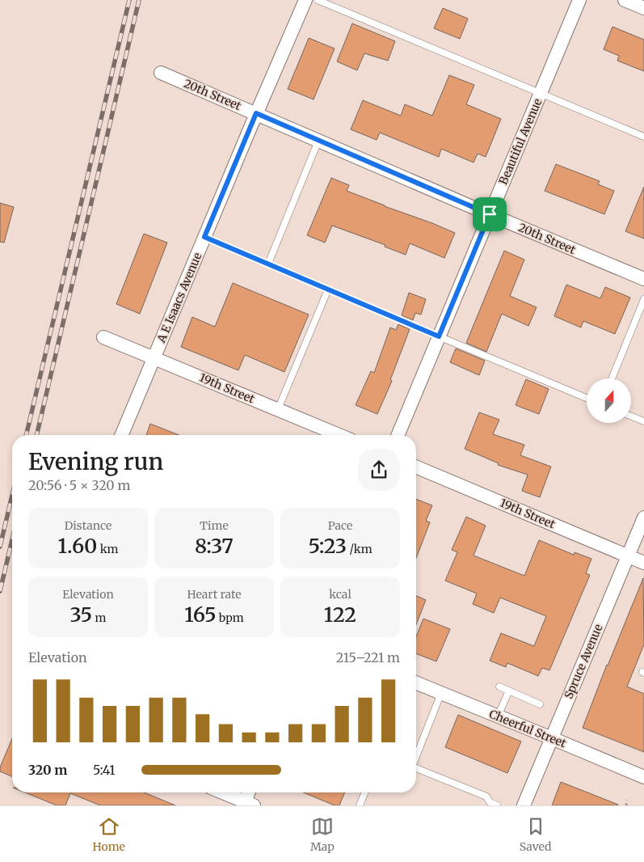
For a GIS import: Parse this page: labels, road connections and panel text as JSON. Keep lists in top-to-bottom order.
{
  "streets": {
    "street": [
      "20th Street",
      "Beautiful Avenue",
      "A E Isaacs Avenue",
      "19th Street",
      "Spruce Avenue",
      "Cheerful Street"
    ]
  },
  "crossings": [
    ["20th Street", "Beautiful Avenue"],
    ["20th Street", "A E Isaacs Avenue"],
    ["A E Isaacs Avenue", "19th Street"],
    ["19th Street", "Spruce Avenue"],
    ["Spruce Avenue", "Cheerful Street"]
  ],
  "north": "top",
  "page": {
    "heading": ["Evening run", "20:56 · 5 × 320 m"],
    "stats": [
      ["Distance", "1.60 km"],
      ["Time", "8:37"],
      ["Pace", "5:23 /km"],
      ["Elevation", "35 m"],
      ["Heart rate", "165 bpm"],
      ["kcal", "122"]
    ],
    "chart": ["Elevation", "215–221 m"],
    "list": [
      {
        "name": "320 m",
        "note": "5:41"
      }
    ],
    "tabs": ["Home", "Map", "Saved"]
  }
}
